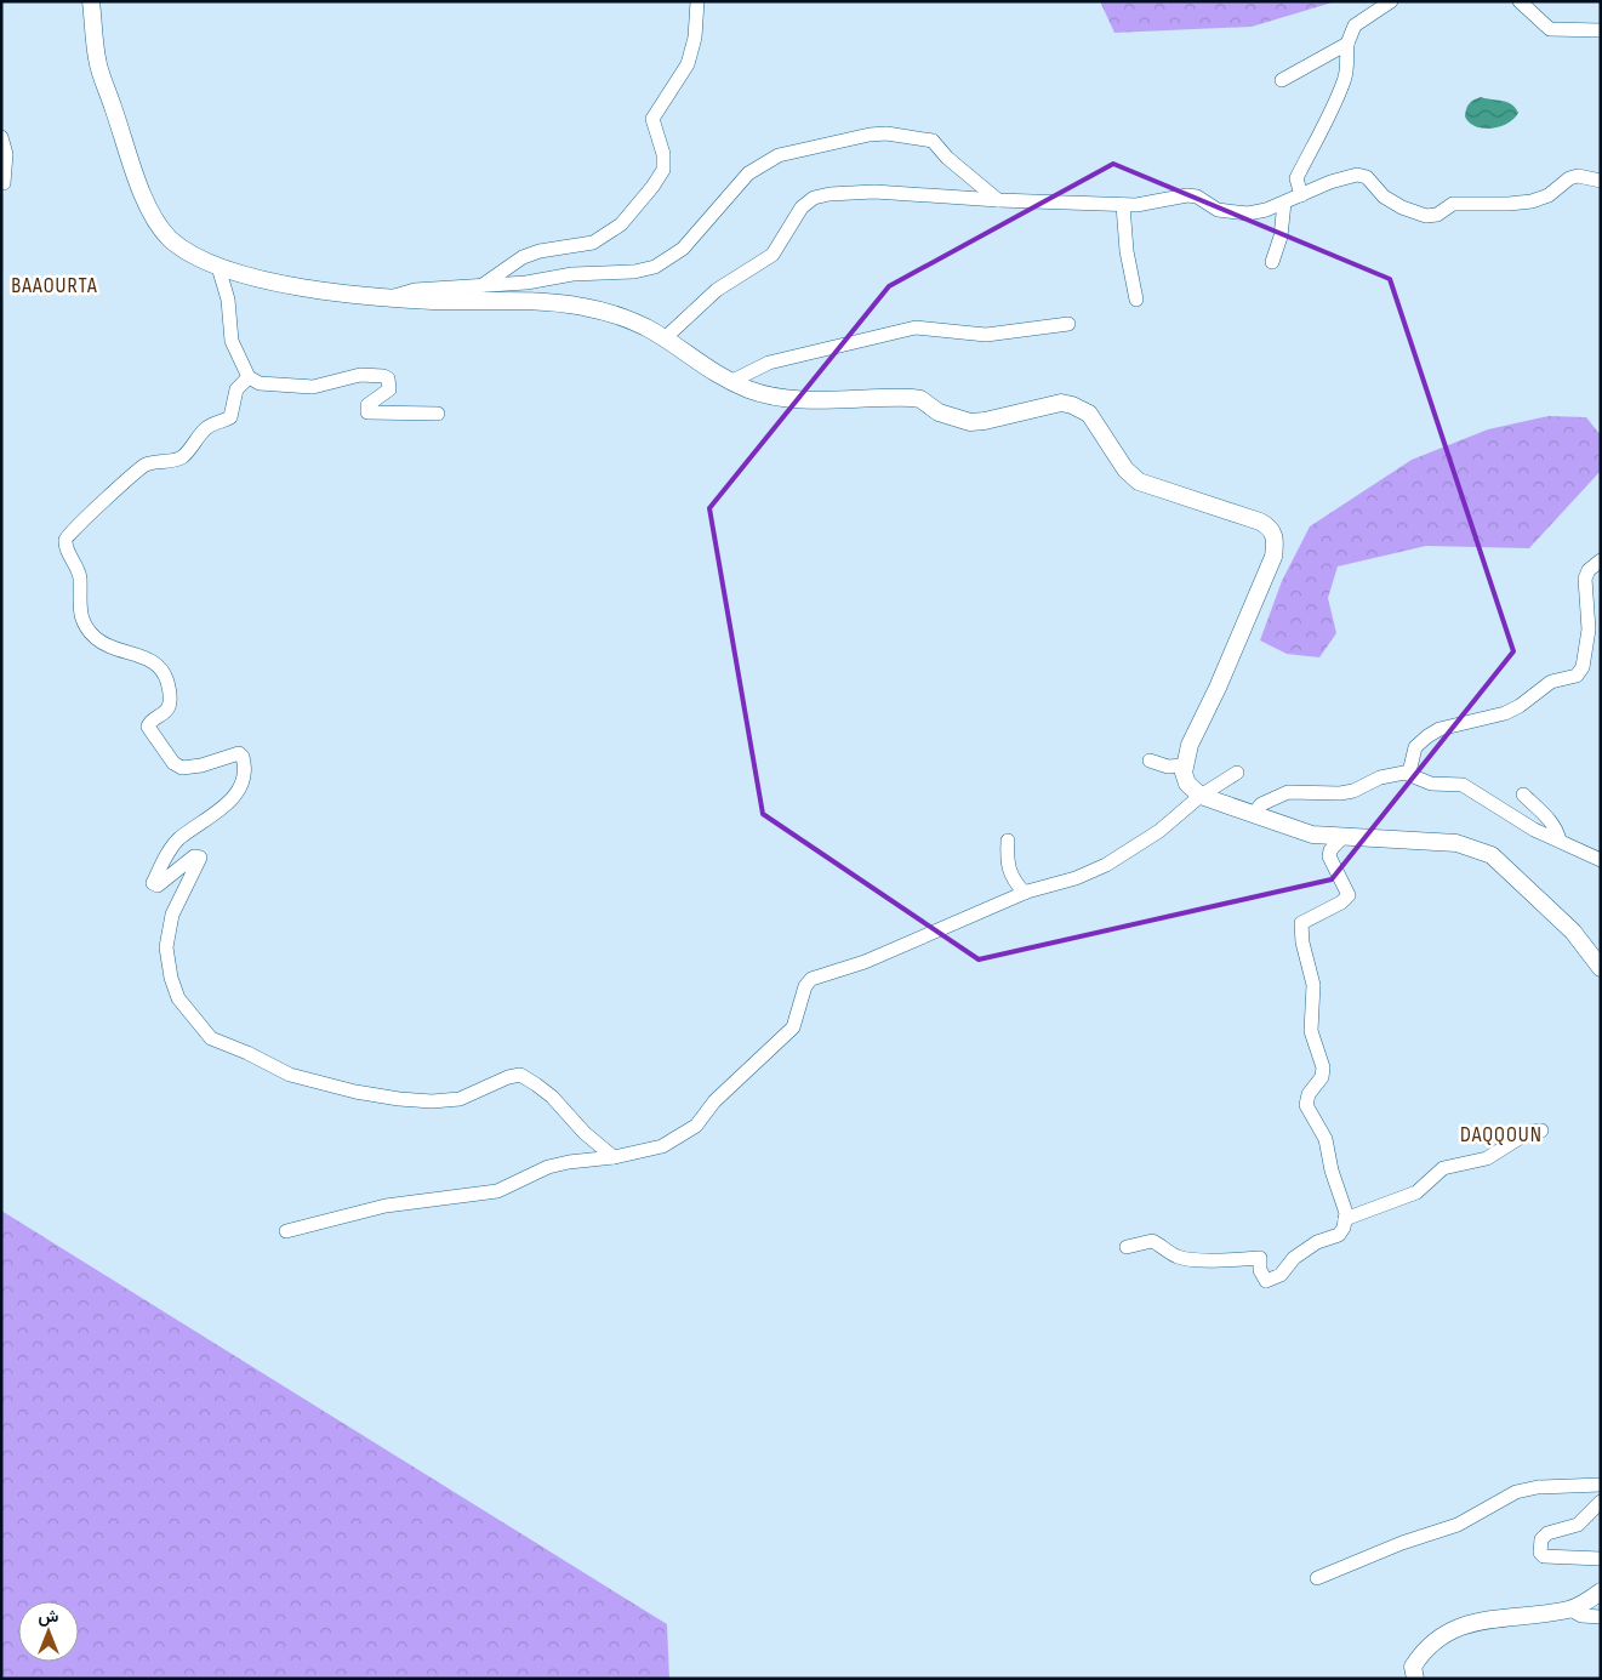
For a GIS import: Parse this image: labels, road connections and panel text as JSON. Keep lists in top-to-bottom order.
{
  "districts": ["BAAOURTA", "DAQQOUN"],
  "north": "top"
}
